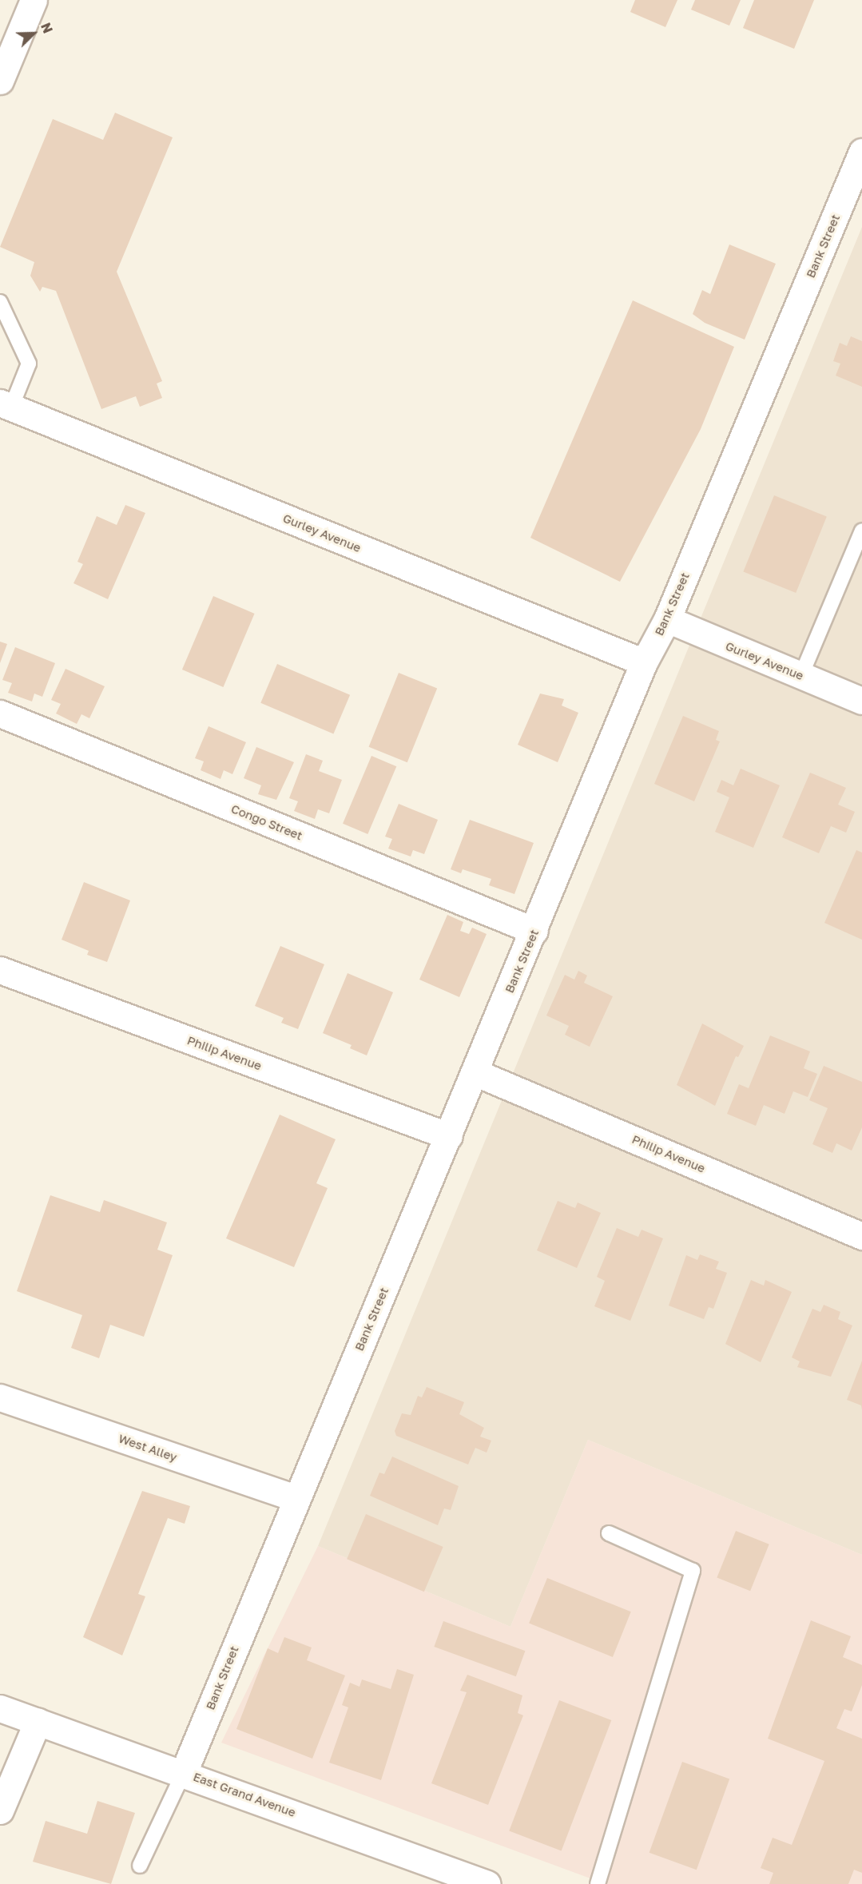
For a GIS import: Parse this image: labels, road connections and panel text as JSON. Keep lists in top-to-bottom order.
{
  "streets": {
    "street": [
      "Bank Street",
      "Gurley Avenue",
      "Congo Street",
      "Philip Avenue",
      "West Alley",
      "East Grand Avenue"
    ]
  },
  "crossings": [
    ["Bank Street", "Gurley Avenue"],
    ["Bank Street", "Congo Street"],
    ["Bank Street", "Philip Avenue"],
    ["Bank Street", "West Alley"],
    ["Bank Street", "East Grand Avenue"]
  ],
  "north": "top right"
}
